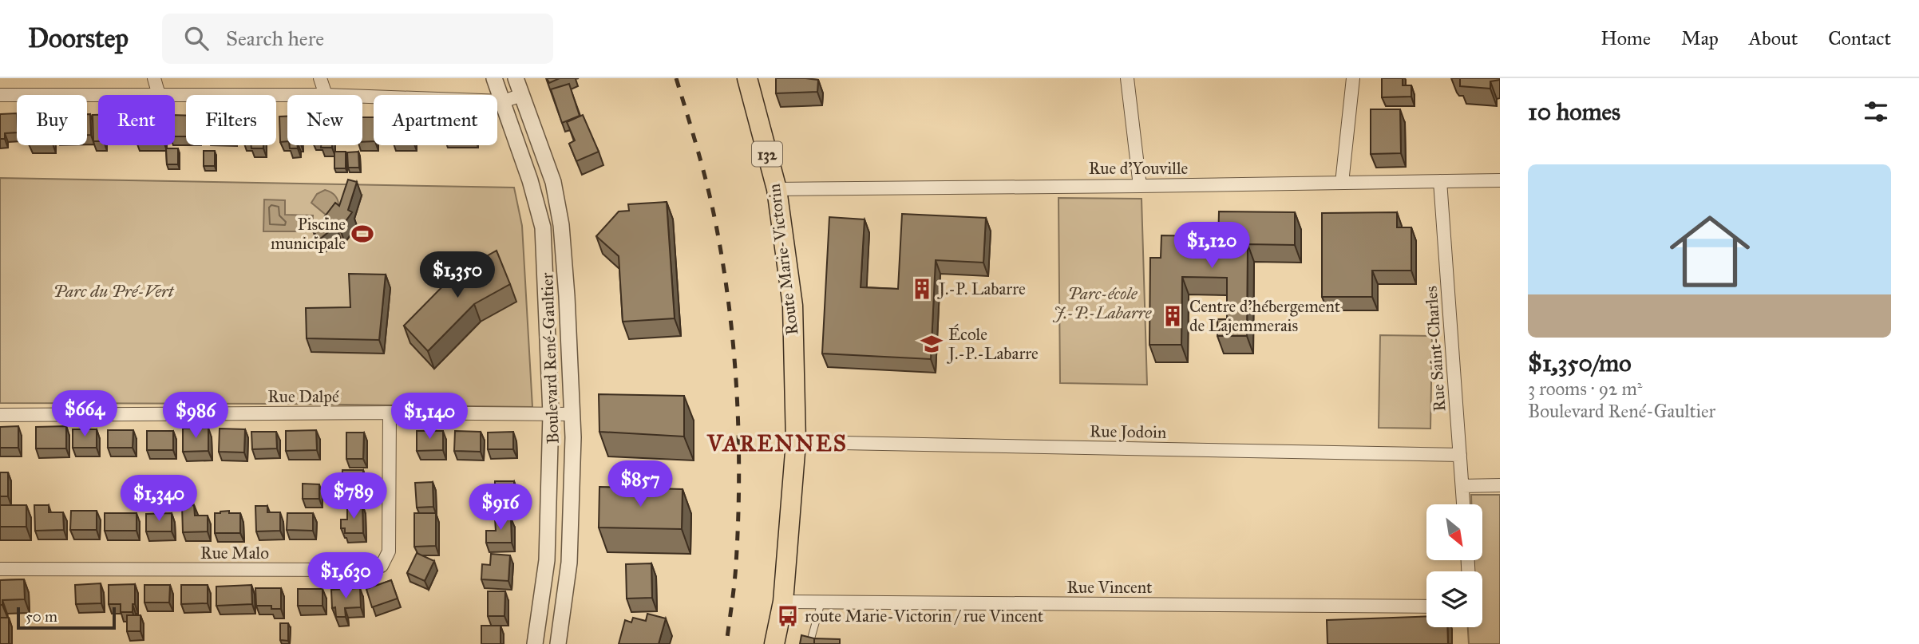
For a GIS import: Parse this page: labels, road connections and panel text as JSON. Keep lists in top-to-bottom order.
{
  "streets": {
    "main road": ["132", "Route Marie-Victorin"],
    "street": [
      "Rue d'Youville",
      "Rue Saint-Charles",
      "Boulevard René-Gaultier",
      "Rue Dalpé",
      "Rue Jodoin",
      "Rue Malo",
      "Rue Vincent"
    ]
  },
  "crossings": [
    ["Rue d'Youville", "Route Marie-Victorin"],
    ["Rue d'Youville", "Rue Saint-Charles"],
    ["Route Marie-Victorin", "Rue Jodoin"],
    ["Route Marie-Victorin", "Rue Vincent"],
    ["Rue Saint-Charles", "Rue Jodoin"],
    ["Boulevard René-Gaultier", "Rue Dalpé"],
    ["Rue Dalpé", "Rue Malo"]
  ],
  "districts": ["VARENNES"],
  "parks": ["Parc du Pré-Vert", "Parc-école J.-P.-Labarre"],
  "places": {
    "sports": ["Piscine municipale"],
    "building": ["J.-P. Labarre", "Centre d'hébergement de Lajemmerais"],
    "school or university": ["École J.-P.-Labarre"],
    "bus stop": ["route Marie-Victorin / rue Vincent"]
  },
  "scale_bar": "50 m",
  "north": "bottom right",
  "page": {
    "header": "Doorstep",
    "search": "Search here",
    "nav": [
      "Home",
      "Map",
      "About",
      "Contact"
    ],
    "heading": "10 homes",
    "chip": [
      "Buy",
      "Rent",
      "Filters",
      "New",
      "Apartment"
    ],
    "list": [
      {
        "name": "$1,350/mo",
        "note": "3 rooms · 92 m² · Boulevard René-Gaultier"
      }
    ],
    "price": [
      "$1,120",
      "$1,350",
      "$664",
      "$986",
      "$1,140",
      "$857",
      "$789",
      "$1,340",
      "$916",
      "$1,630"
    ],
    "scale": "50 m"
  }
}
